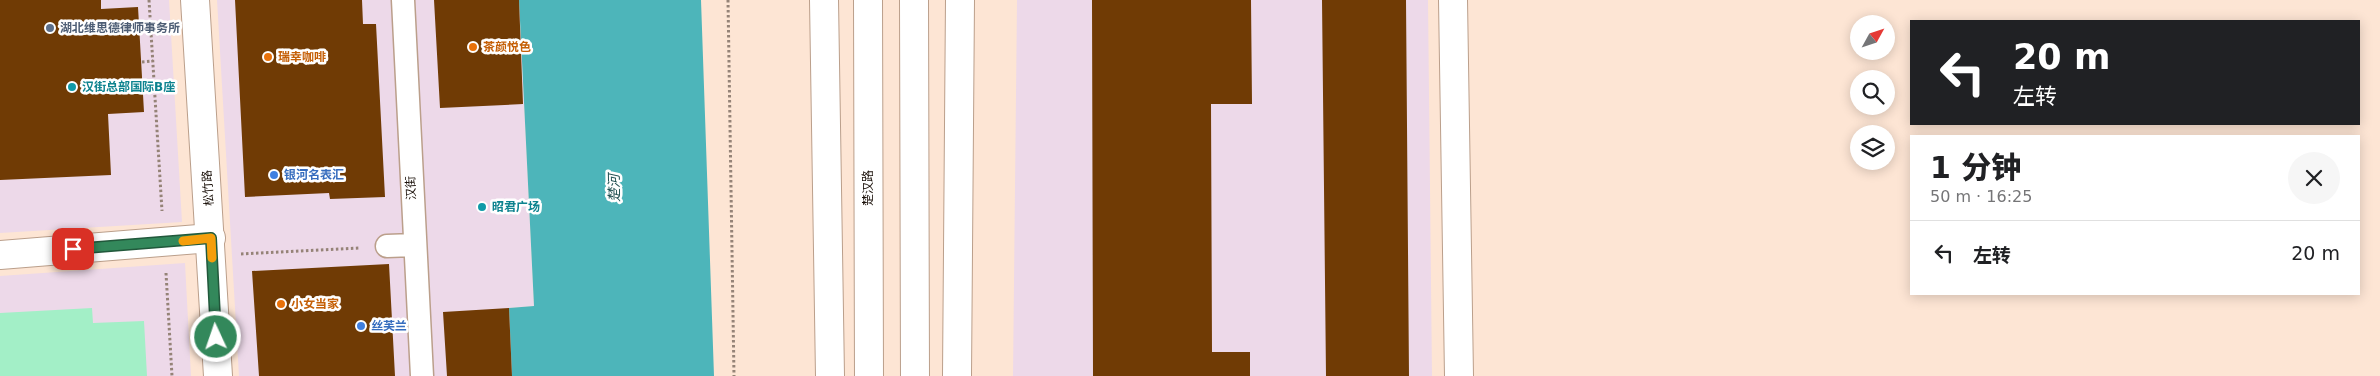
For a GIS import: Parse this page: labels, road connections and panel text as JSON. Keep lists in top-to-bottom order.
{
  "streets": {
    "main road": ["松竹路", "楚汉路"],
    "street": ["汉街"]
  },
  "water": ["楚河"],
  "places": [
    "湖北维思德律师事务所",
    "茶颜悦色",
    "瑞幸咖啡",
    "汉街总部国际B座",
    "银河名表汇",
    "昭君广场",
    "小女当家",
    "丝芙兰"
  ],
  "north": "top right",
  "page": {
    "turn": ["20 m", "左转"],
    "heading": ["1 分钟", "50 m · 16:25"],
    "list": [
      {
        "name": "左转",
        "value": "20 m"
      }
    ]
  }
}
